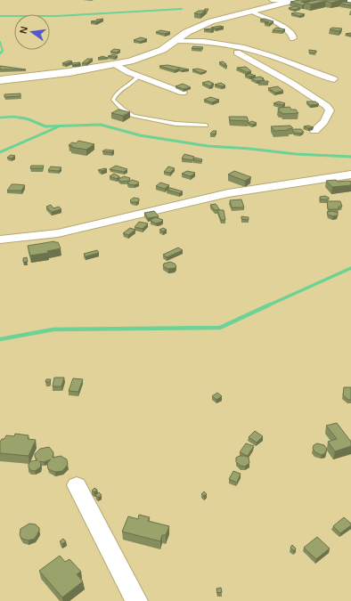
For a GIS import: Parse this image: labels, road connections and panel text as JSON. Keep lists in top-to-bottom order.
{
  "north": "left"
}
